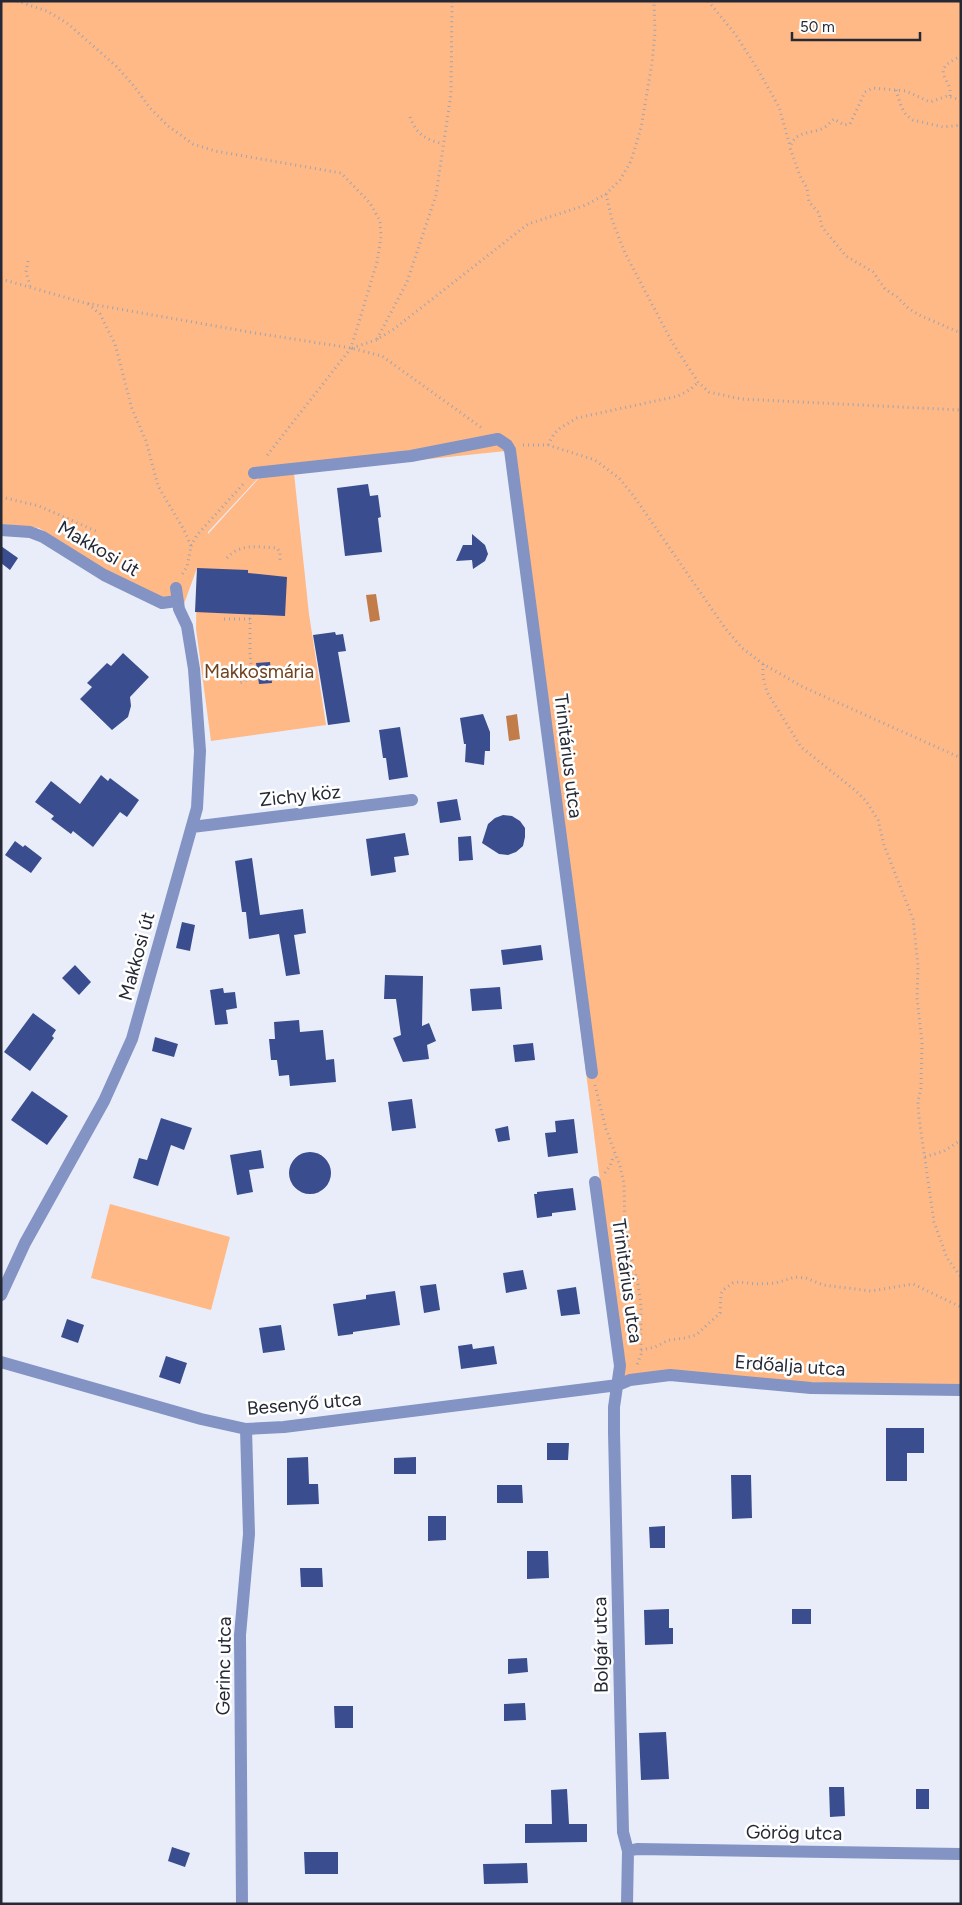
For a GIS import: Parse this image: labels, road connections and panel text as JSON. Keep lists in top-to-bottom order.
{
  "streets": {
    "street": [
      "Makkosi út",
      "Trinitárius utca",
      "Zichy köz",
      "Erdőalja utca",
      "Besenyő utca",
      "Bolgár utca",
      "Gerinc utca",
      "Görög utca"
    ]
  },
  "crossings": [
    ["Makkosi út", "Zichy köz"],
    ["Trinitárius utca", "Erdőalja utca"],
    ["Trinitárius utca", "Besenyő utca"],
    ["Trinitárius utca", "Bolgár utca"],
    ["Erdőalja utca", "Besenyő utca"],
    ["Erdőalja utca", "Bolgár utca"],
    ["Besenyő utca", "Bolgár utca"],
    ["Besenyő utca", "Gerinc utca"],
    ["Bolgár utca", "Görög utca"]
  ],
  "parks": ["Makkosmária"],
  "scale_bar": "50 m"
}
